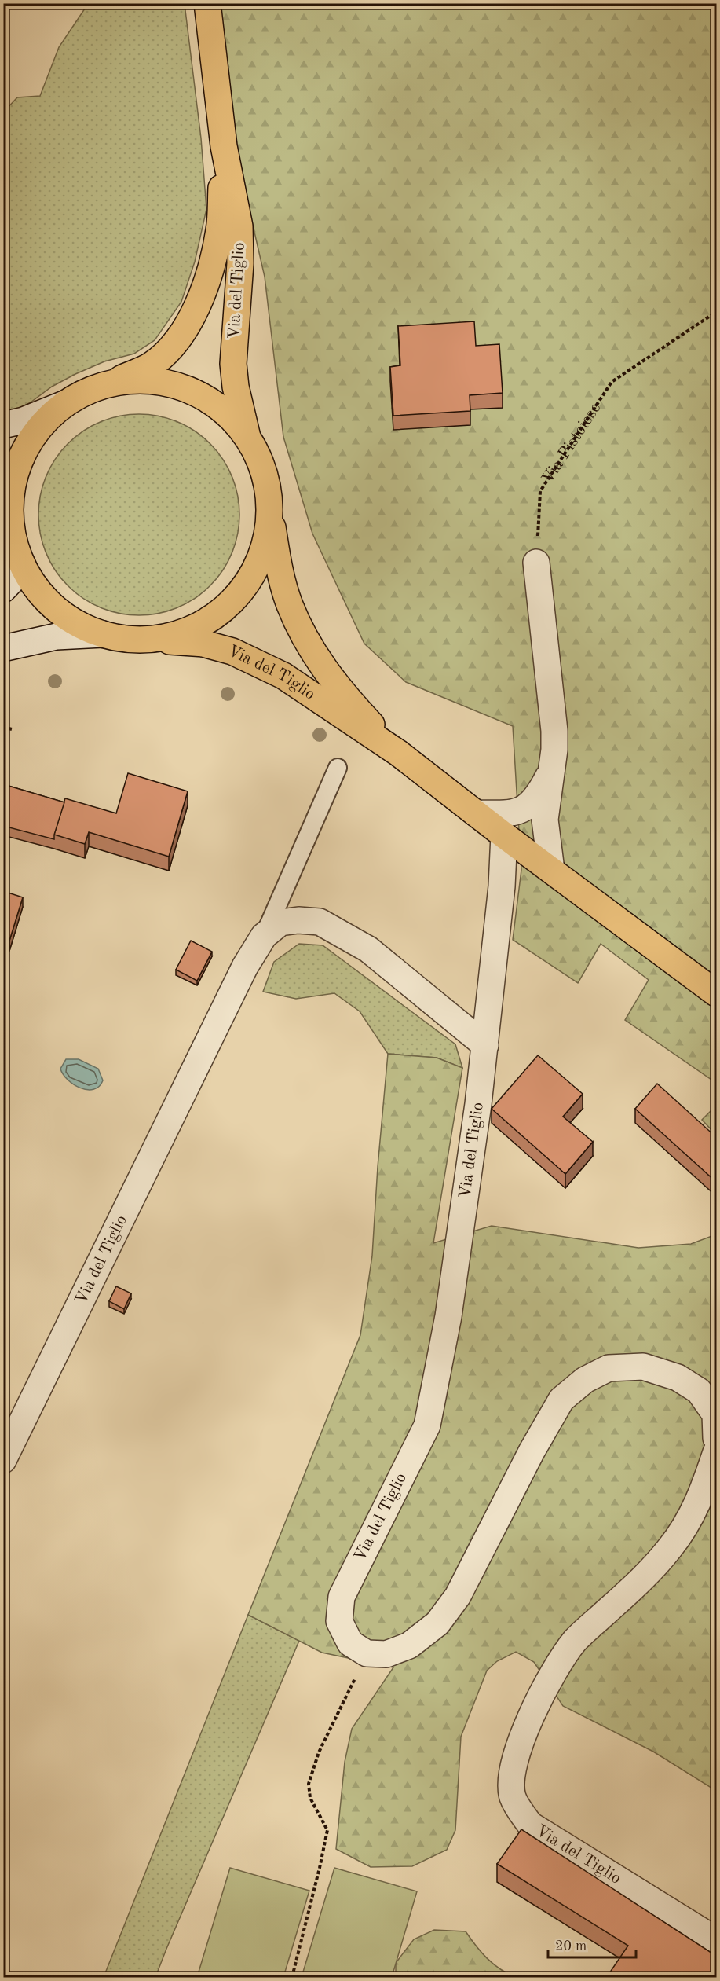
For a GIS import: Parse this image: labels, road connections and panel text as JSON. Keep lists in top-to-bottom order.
{
  "streets": {
    "main road": ["Via del Tiglio"],
    "path": ["Via Pistoiese"]
  },
  "scale_bar": "20 m"
}
